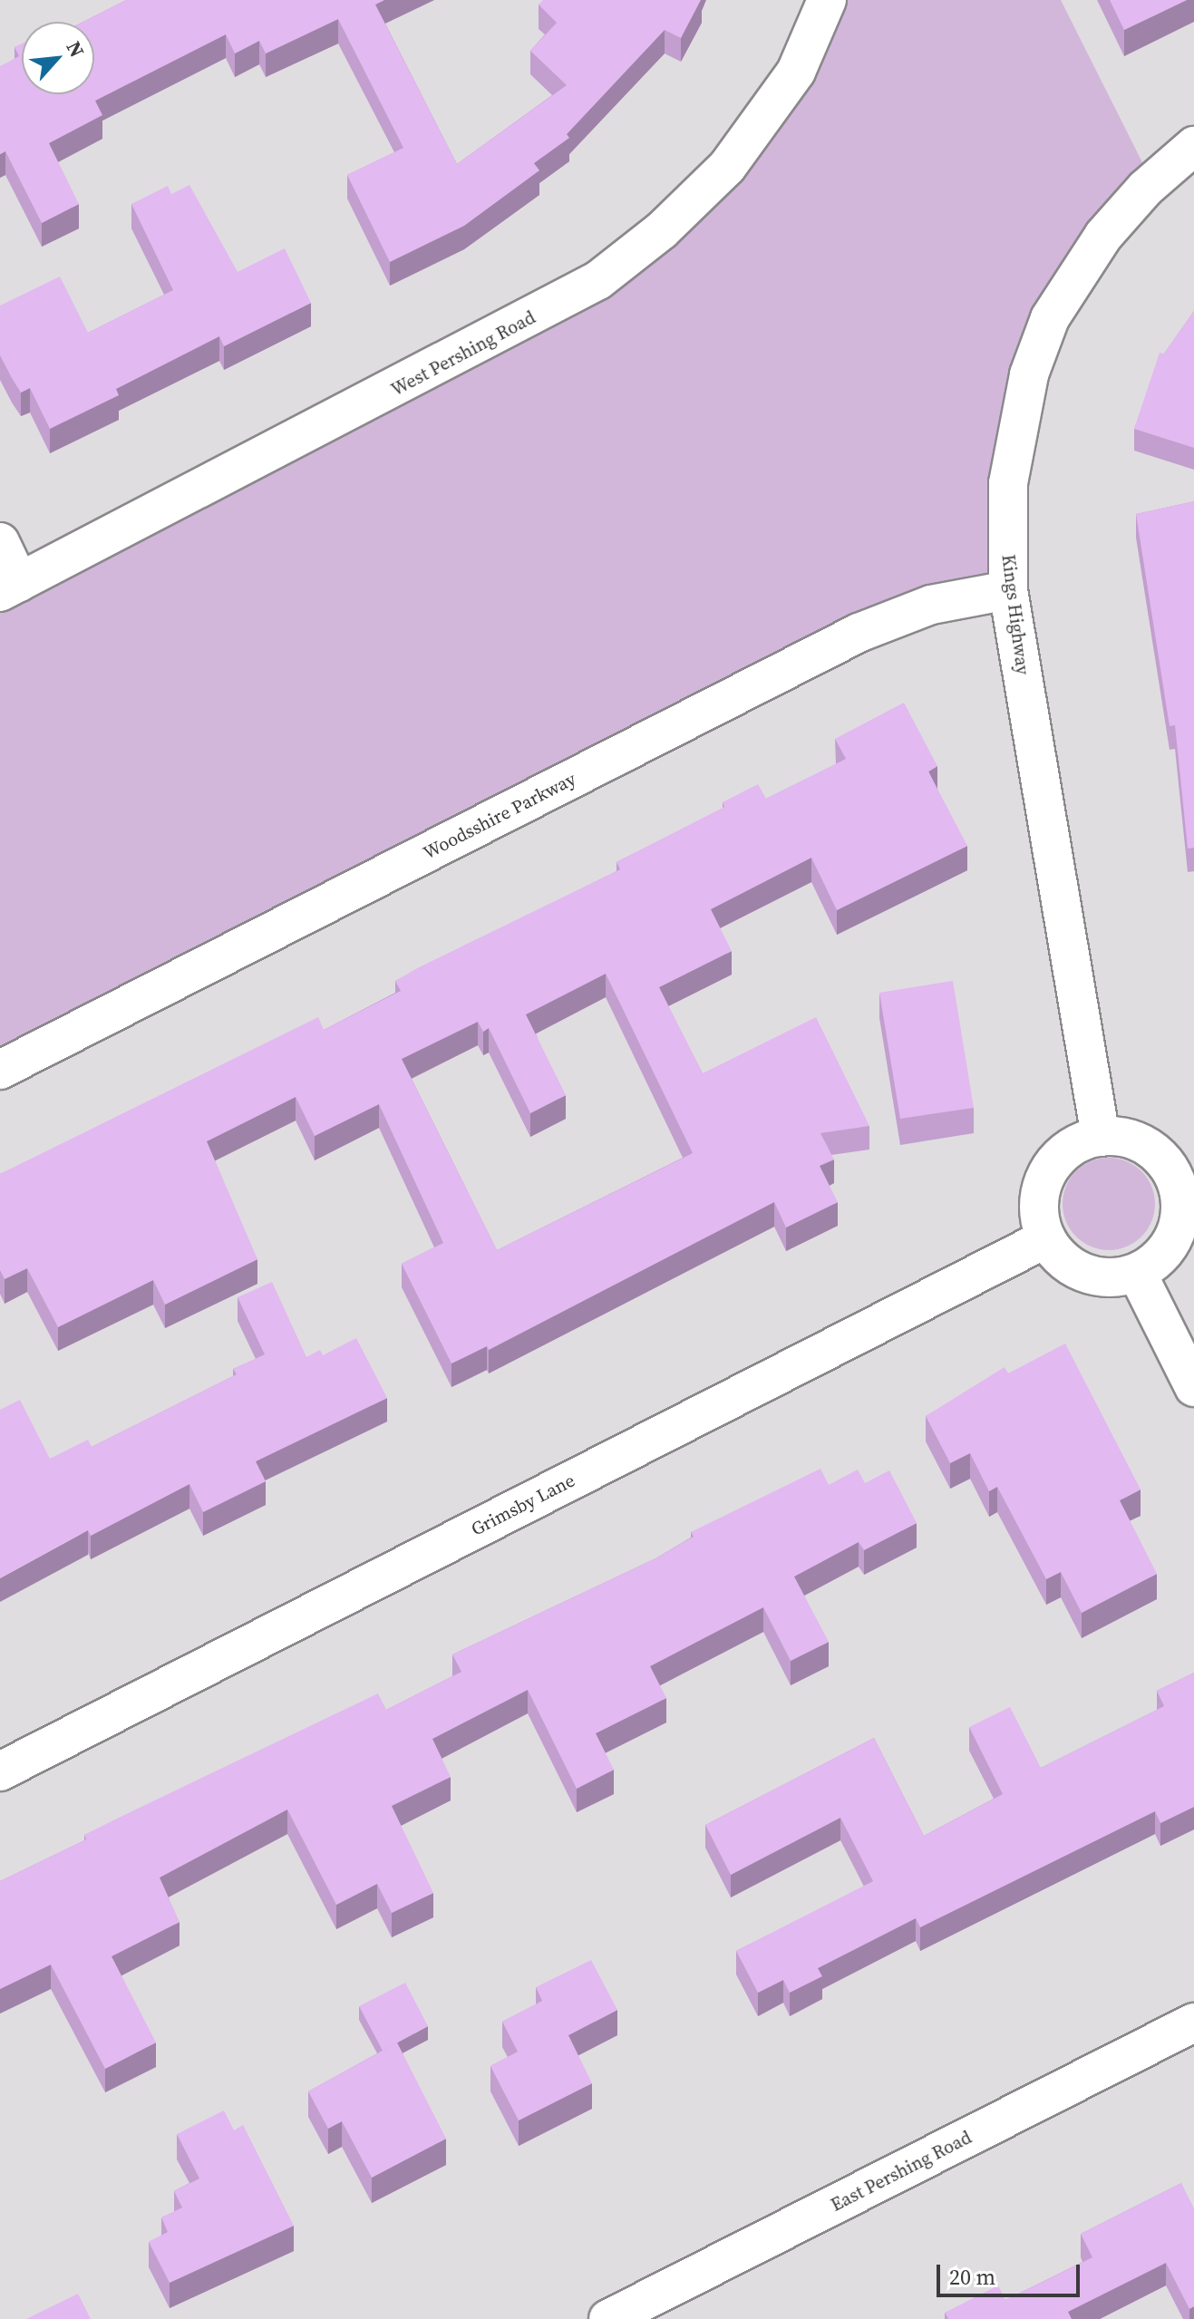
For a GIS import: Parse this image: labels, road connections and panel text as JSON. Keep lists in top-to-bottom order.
{
  "streets": {
    "street": [
      "West Pershing Road",
      "Kings Highway",
      "Woodsshire Parkway",
      "Grimsby Lane",
      "East Pershing Road"
    ]
  },
  "crossings": [
    ["Kings Highway", "Woodsshire Parkway"],
    ["Kings Highway", "Grimsby Lane"]
  ],
  "scale_bar": "20 m",
  "north": "top right"
}
